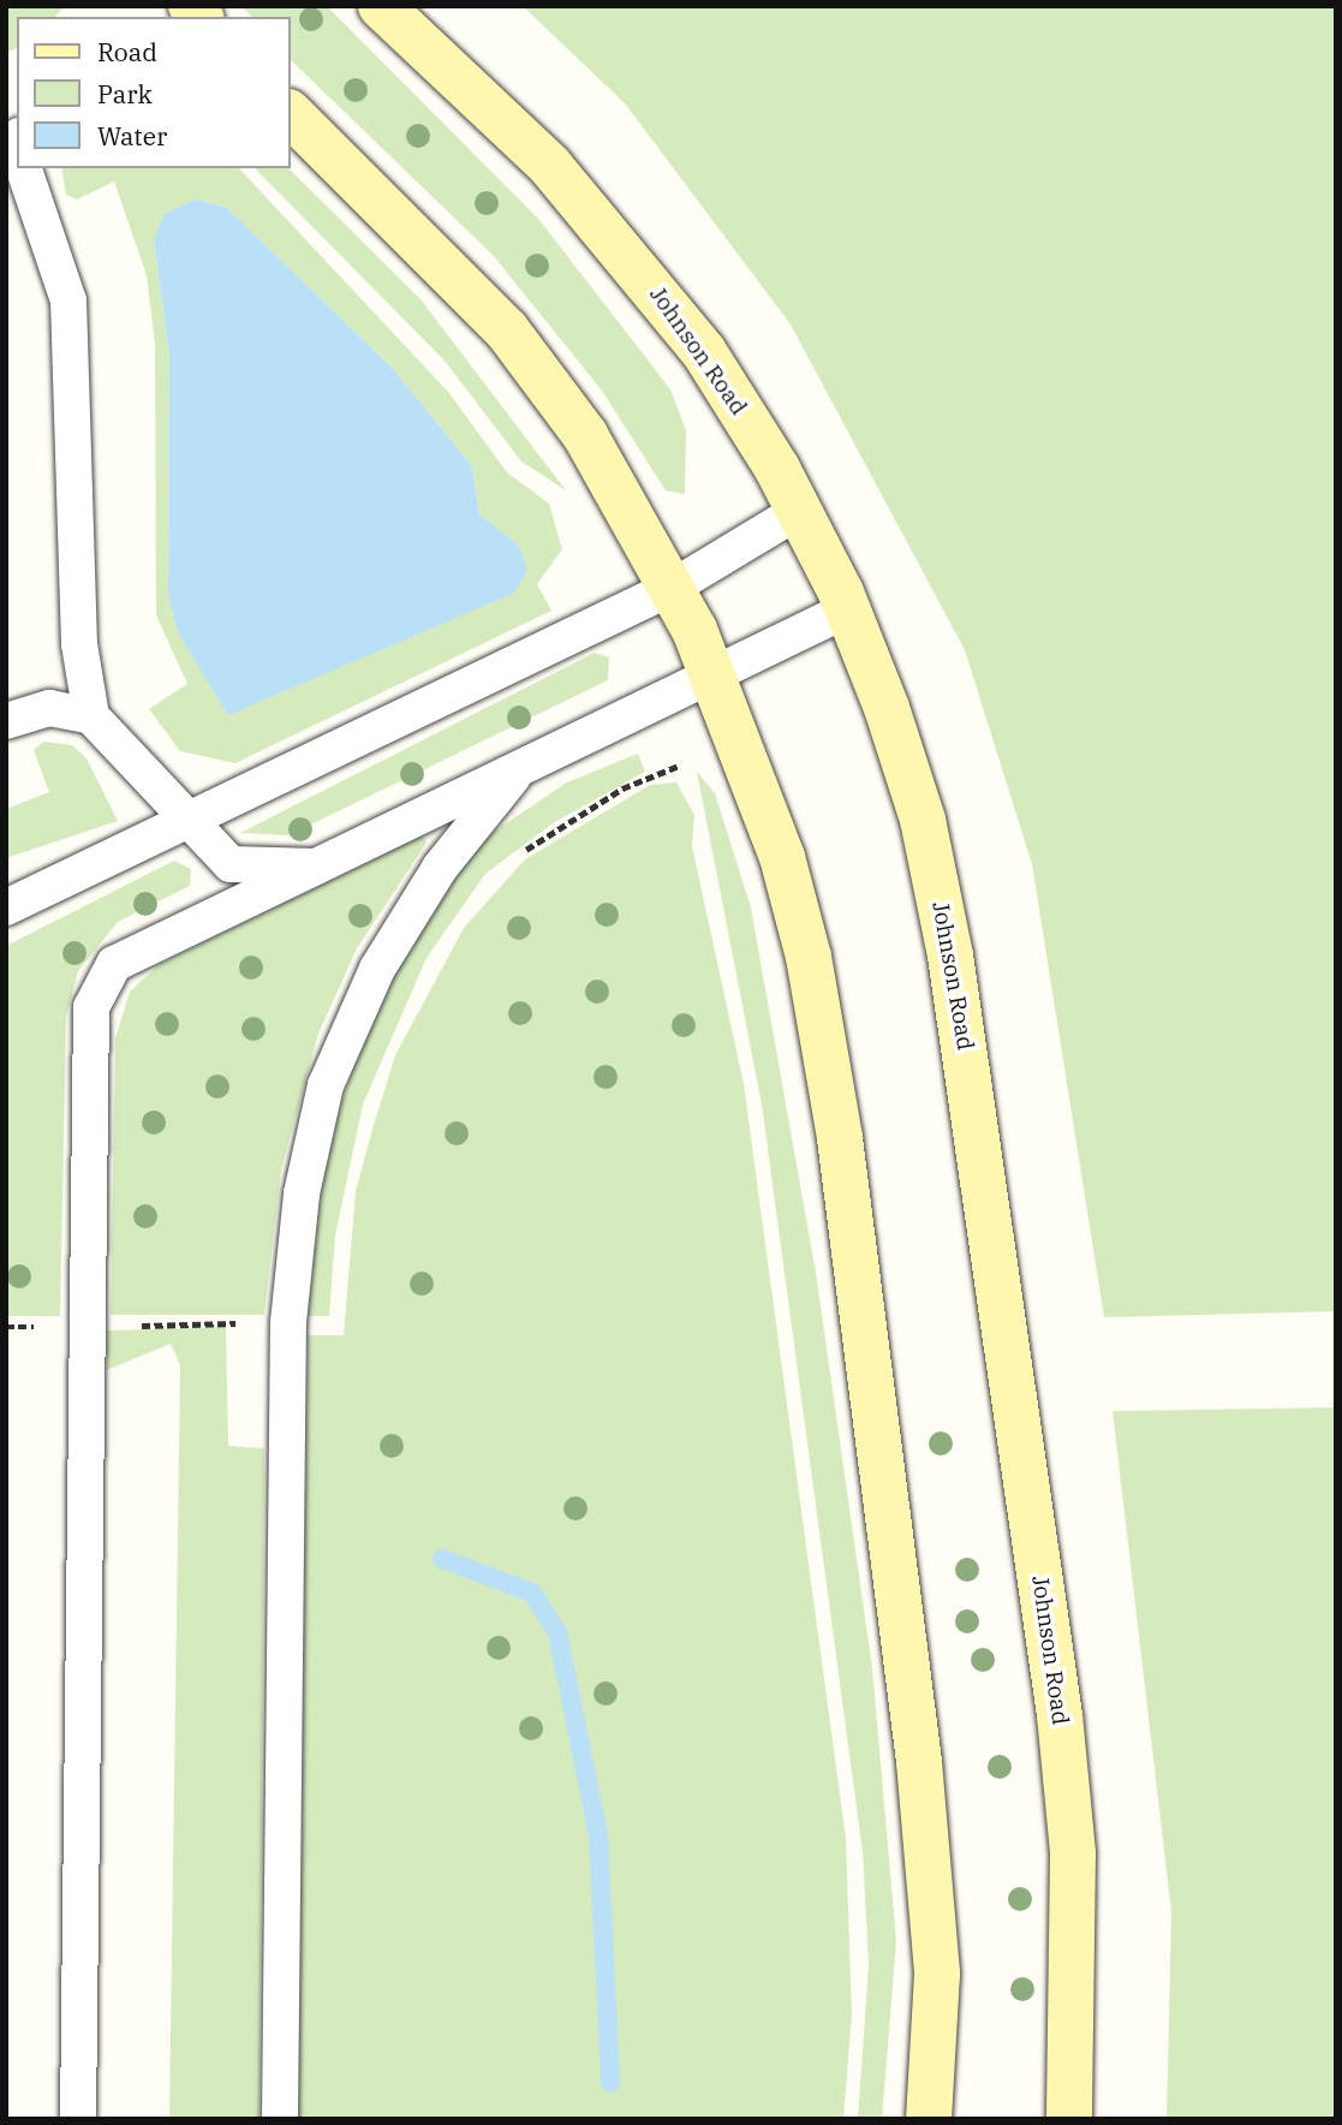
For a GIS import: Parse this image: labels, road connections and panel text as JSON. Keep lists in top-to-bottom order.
{
  "streets": {
    "main road": ["Johnson Road"]
  },
  "legend": ["Road", "Park", "Water"]
}
